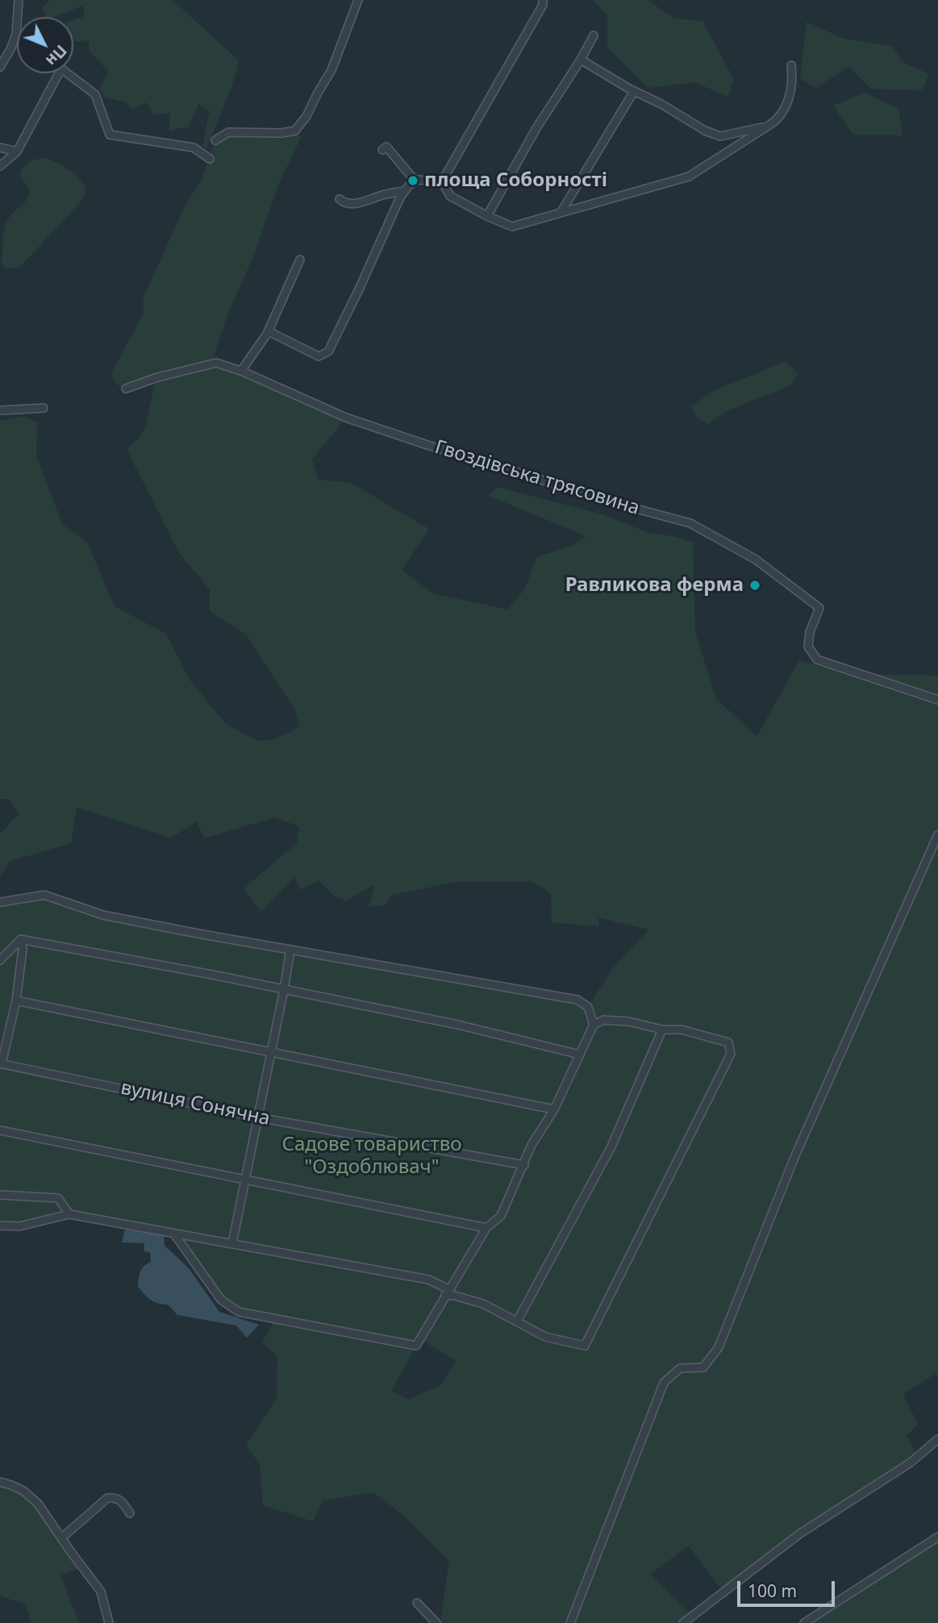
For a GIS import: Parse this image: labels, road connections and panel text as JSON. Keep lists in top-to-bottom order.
{
  "streets": {
    "street": ["Гвоздівська трясовина", "вулиця Сонячна"]
  },
  "parks": ["Садове товариство \"Оздоблювач\""],
  "places": ["площа Соборності", "Равликова ферма"],
  "scale_bar": "100 m",
  "north": "bottom right"
}
